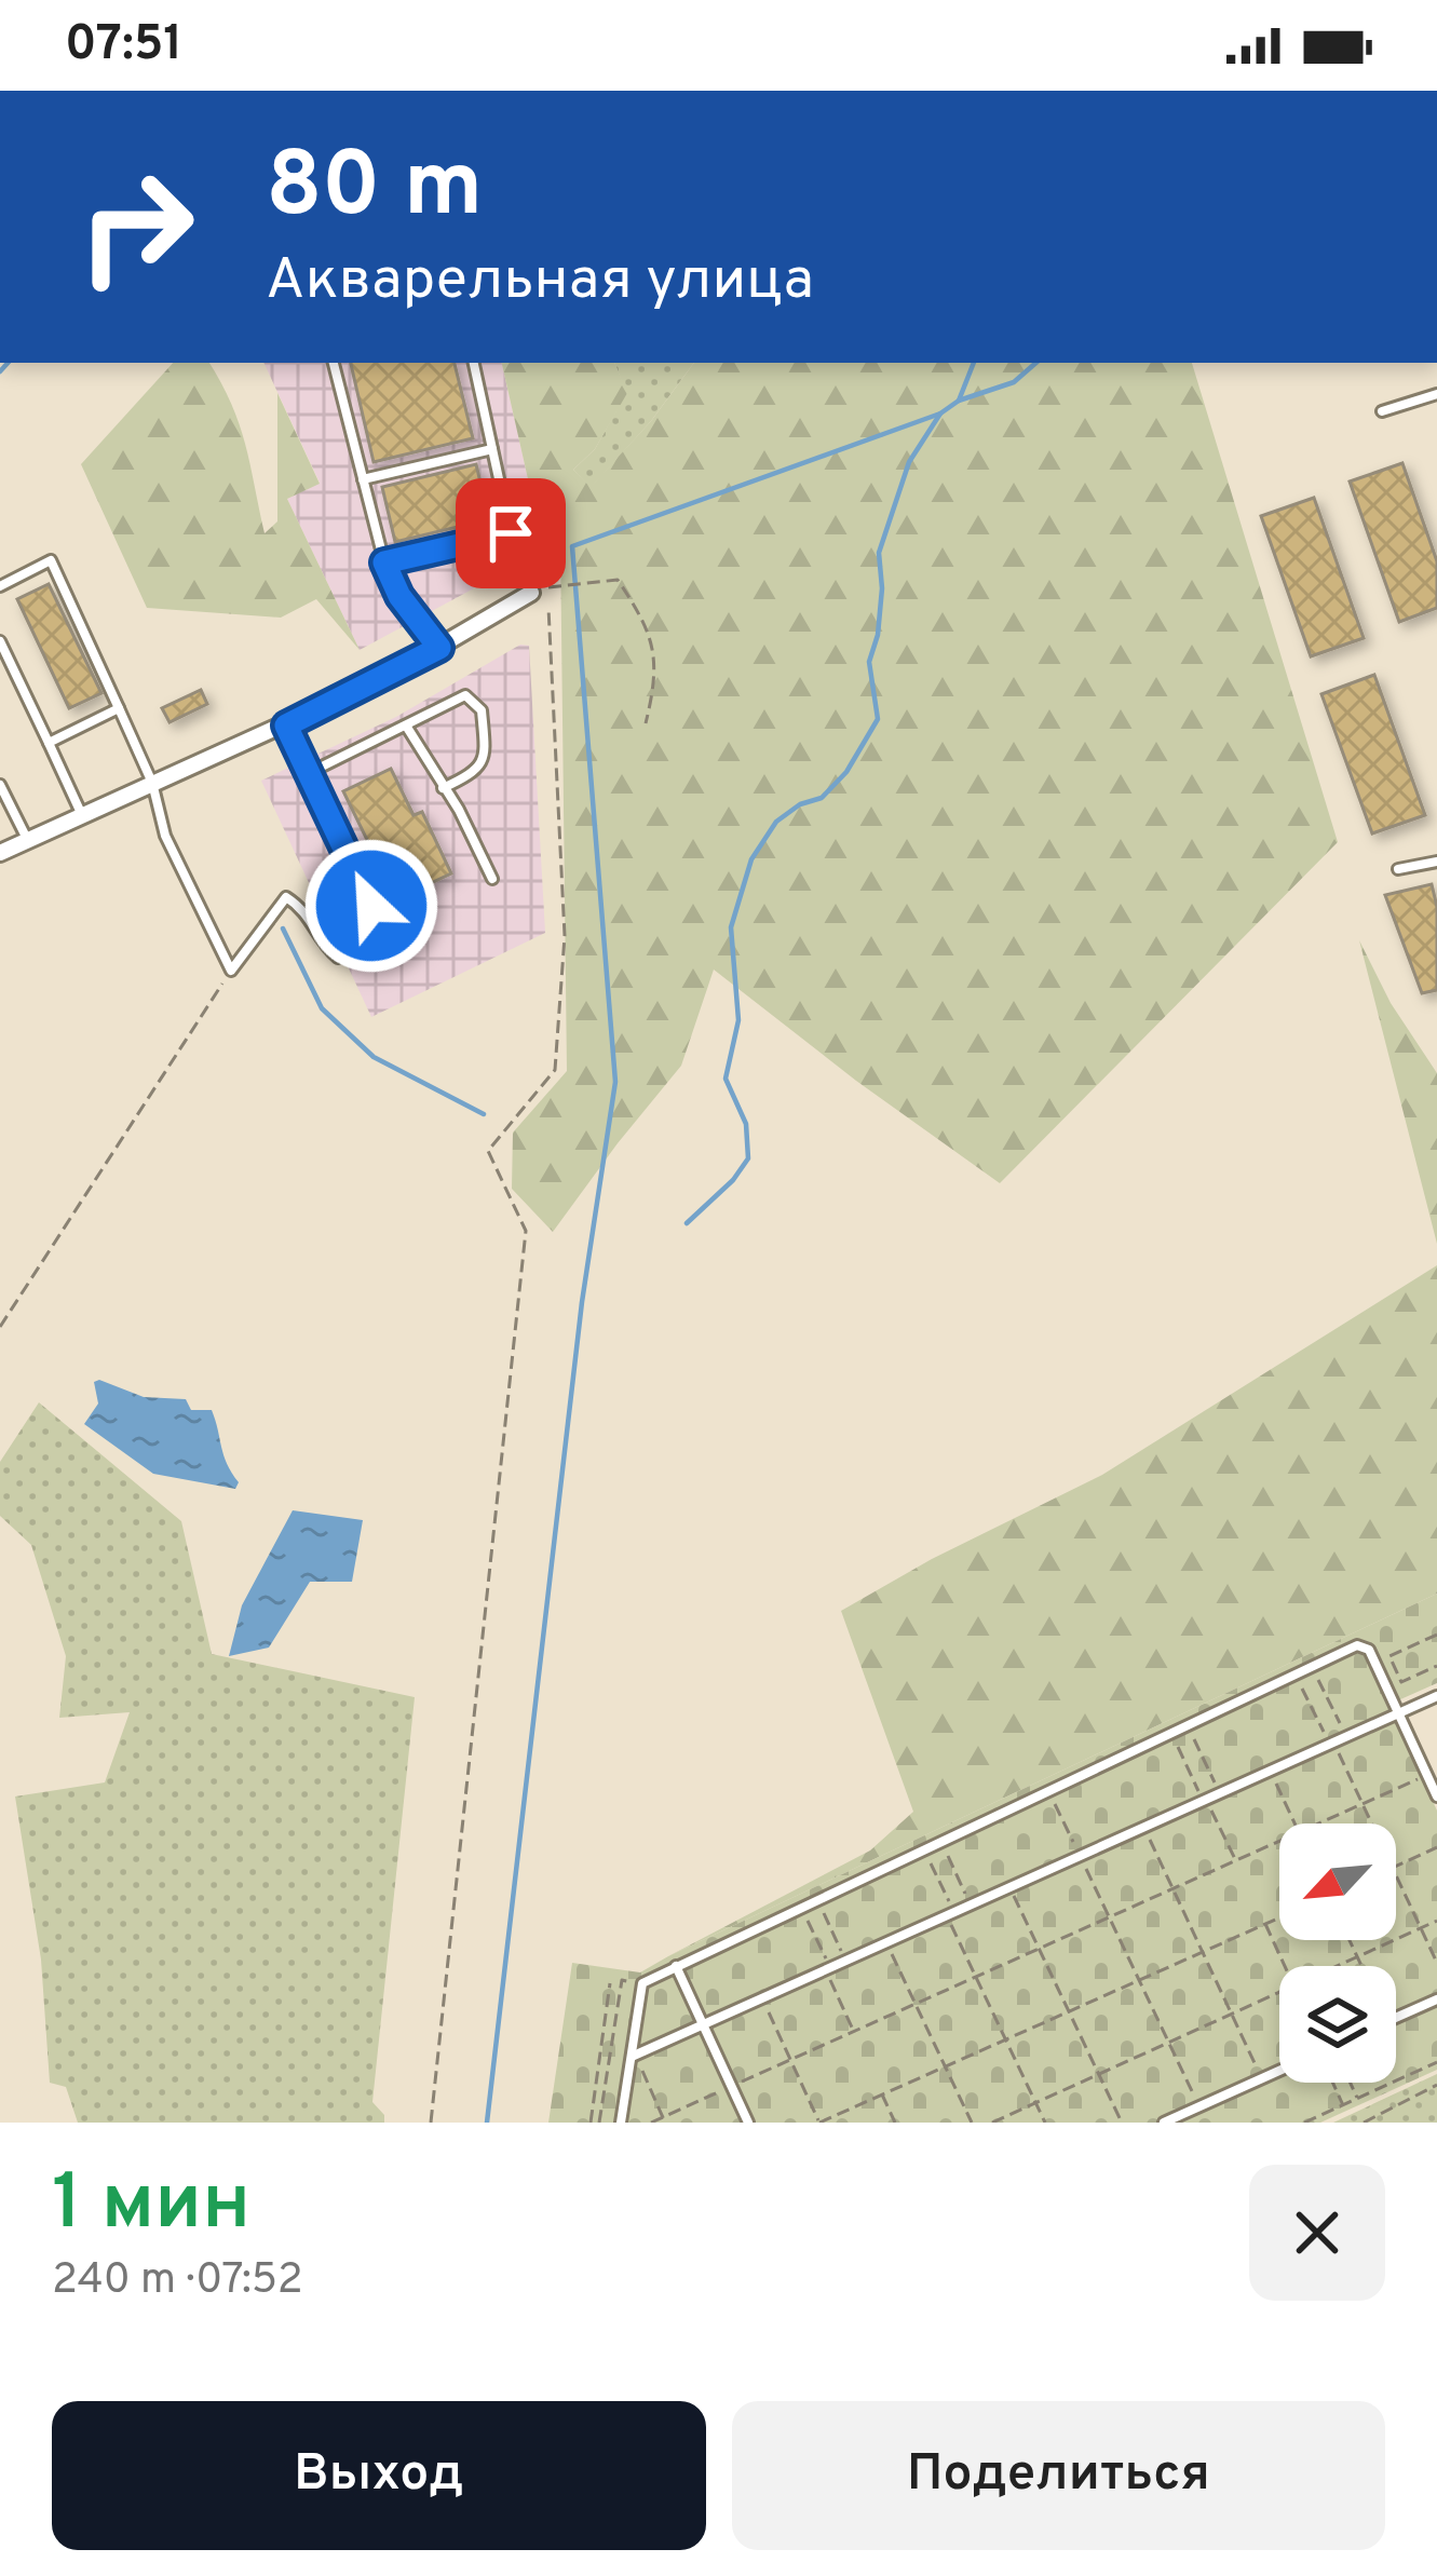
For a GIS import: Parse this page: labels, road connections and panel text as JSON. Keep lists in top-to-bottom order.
{
  "north": "bottom left",
  "page": {
    "status": "07:51",
    "turn": ["80 m", "Акварельная улица"],
    "heading": ["1 мин", "240 m · 07:52"],
    "buttons": ["Выход", "Поделиться"]
  }
}
